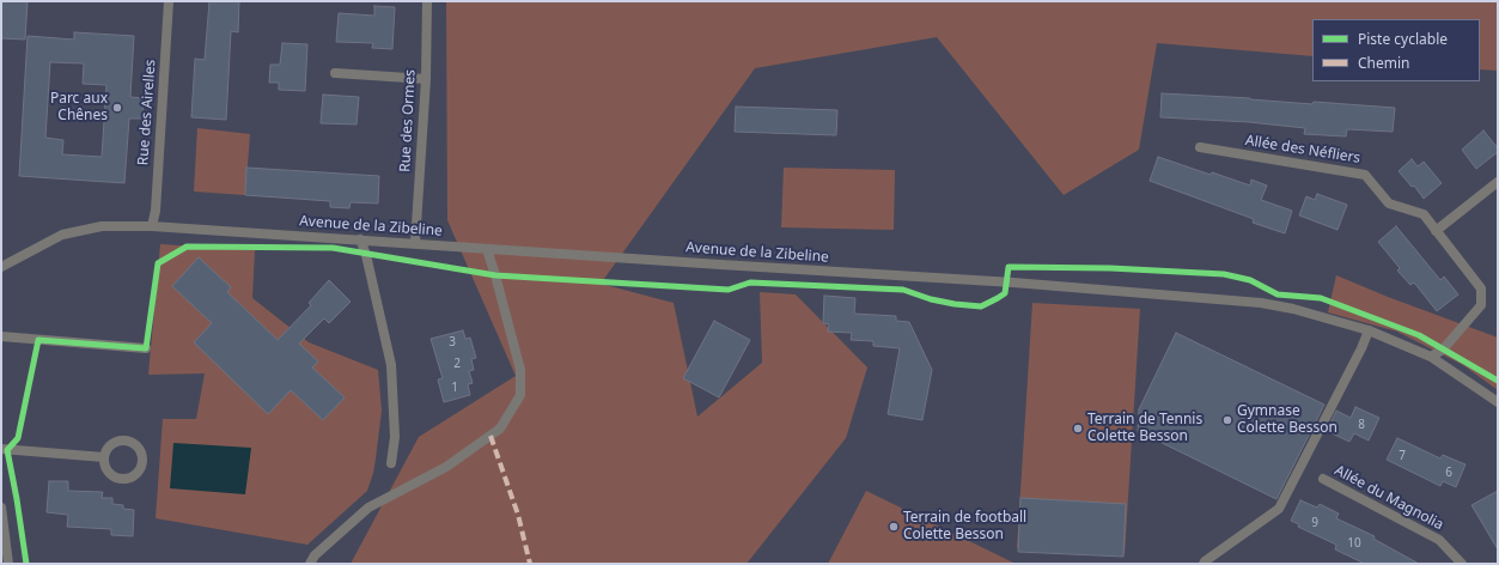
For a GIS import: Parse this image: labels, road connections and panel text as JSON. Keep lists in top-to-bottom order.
{
  "streets": {
    "street": [
      "Rue des Airelles",
      "Rue des Ormes",
      "Allée des Néfliers",
      "Avenue de la Zibeline",
      "Allée du Magnolia"
    ]
  },
  "crossings": [
    ["Rue des Airelles", "Avenue de la Zibeline"],
    ["Rue des Ormes", "Avenue de la Zibeline"],
    ["Allée des Néfliers", "Avenue de la Zibeline"]
  ],
  "places": [
    "Parc aux Chênes",
    "Gymnase Colette Besson",
    "Terrain de Tennis Colette Besson",
    "Terrain de football Colette Besson"
  ],
  "house_numbers": [
    "3",
    "2",
    "1",
    "8",
    "7",
    "6",
    "9",
    "10"
  ],
  "legend": ["Piste cyclable", "Chemin"]
}
